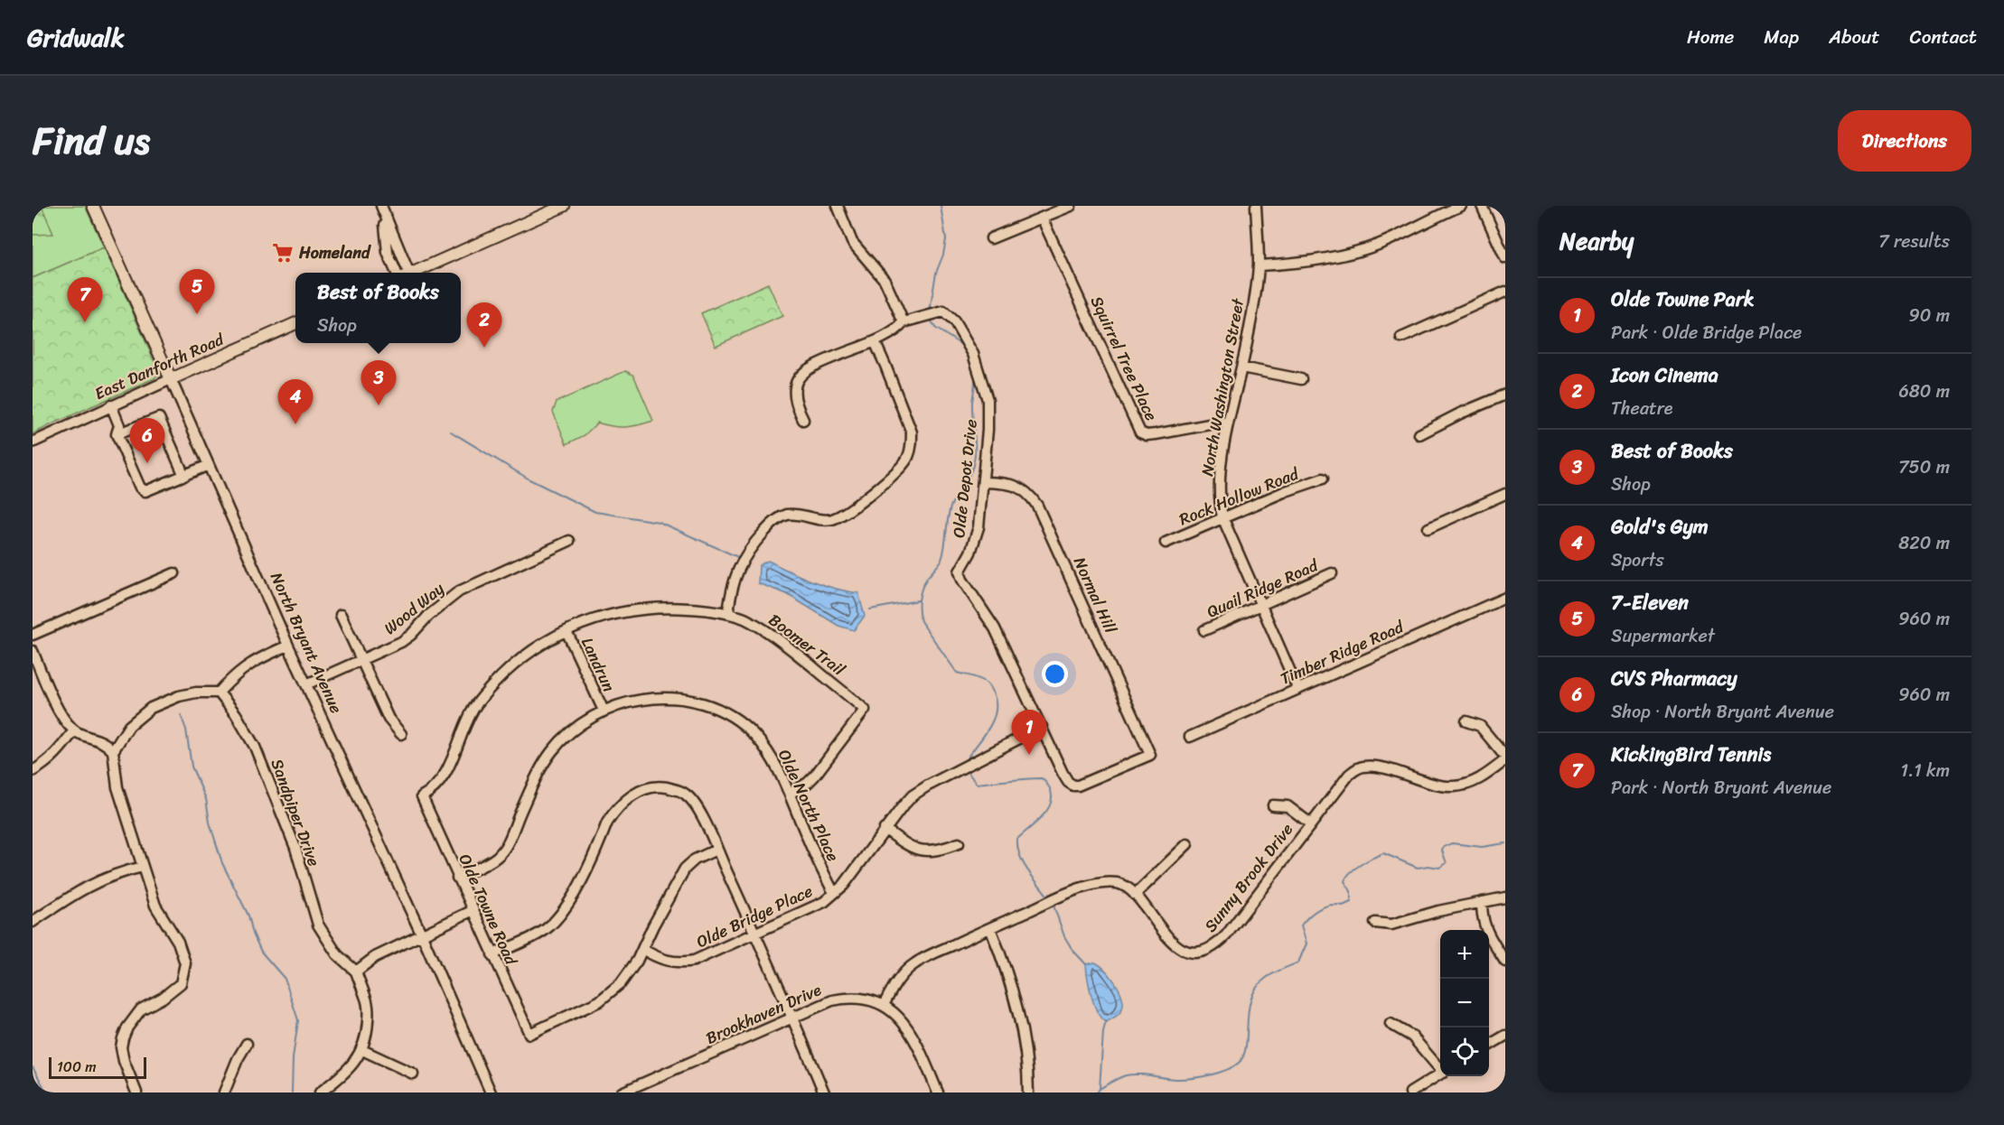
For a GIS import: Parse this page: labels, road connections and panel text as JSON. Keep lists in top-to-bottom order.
{
  "streets": {
    "main road": ["East Danforth Road", "North Bryant Avenue"],
    "street": [
      "Squirrel Tree Place",
      "North Washington Street",
      "Olde Depot Drive",
      "Rock Hollow Road",
      "Quail Ridge Road",
      "Normal Hill",
      "Wood Way",
      "Boomer Trail",
      "Timber Ridge Road",
      "Landrun",
      "Olde North Place",
      "Sandpiper Drive",
      "Sunny Brook Drive",
      "Olde Towne Road",
      "Olde Bridge Place",
      "Brookhaven Drive"
    ]
  },
  "crossings": [
    ["Squirrel Tree Place", "North Washington Street"],
    ["East Danforth Road", "North Bryant Avenue"],
    ["North Washington Street", "Rock Hollow Road"],
    ["North Washington Street", "Quail Ridge Road"],
    ["North Washington Street", "Timber Ridge Road"],
    ["Olde Depot Drive", "Normal Hill"],
    ["Olde Depot Drive", "Olde Bridge Place"],
    ["Wood Way", "North Bryant Avenue"],
    ["Boomer Trail", "Landrun"],
    ["Boomer Trail", "Olde North Place"],
    ["Boomer Trail", "Olde Towne Road"],
    ["Landrun", "Olde North Place"],
    ["Olde North Place", "Olde Towne Road"],
    ["Olde North Place", "Olde Bridge Place"],
    ["Sunny Brook Drive", "Brookhaven Drive"],
    ["Olde Towne Road", "Olde Bridge Place"]
  ],
  "places": {
    "supermarket": ["Homeland"]
  },
  "scale_bar": "100 m",
  "page": {
    "header": "Gridwalk",
    "nav": [
      "Home",
      "Map",
      "About",
      "Contact"
    ],
    "title": "Find us",
    "buttons": "Directions",
    "heading": ["Nearby", "7 results"],
    "pins": [
      "5",
      "7",
      "2",
      "3",
      "4",
      "6",
      "1"
    ],
    "popup": ["Best of Books", "Shop"],
    "list": [
      {
        "mark": "1",
        "name": "Olde Towne Park",
        "note": "Park · Olde Bridge Place",
        "value": "90 m"
      },
      {
        "mark": "2",
        "name": "Icon Cinema",
        "note": "Theatre",
        "value": "680 m"
      },
      {
        "mark": "3",
        "name": "Best of Books",
        "note": "Shop",
        "value": "750 m"
      },
      {
        "mark": "4",
        "name": "Gold's Gym",
        "note": "Sports",
        "value": "820 m"
      },
      {
        "mark": "5",
        "name": "7-Eleven",
        "note": "Supermarket",
        "value": "960 m"
      },
      {
        "mark": "6",
        "name": "CVS Pharmacy",
        "note": "Shop · North Bryant Avenue",
        "value": "960 m"
      },
      {
        "mark": "7",
        "name": "KickingBird Tennis",
        "note": "Park · North Bryant Avenue",
        "value": "1.1 km"
      }
    ],
    "map_buttons": ["+", "−"],
    "scale": "100 m"
  }
}
